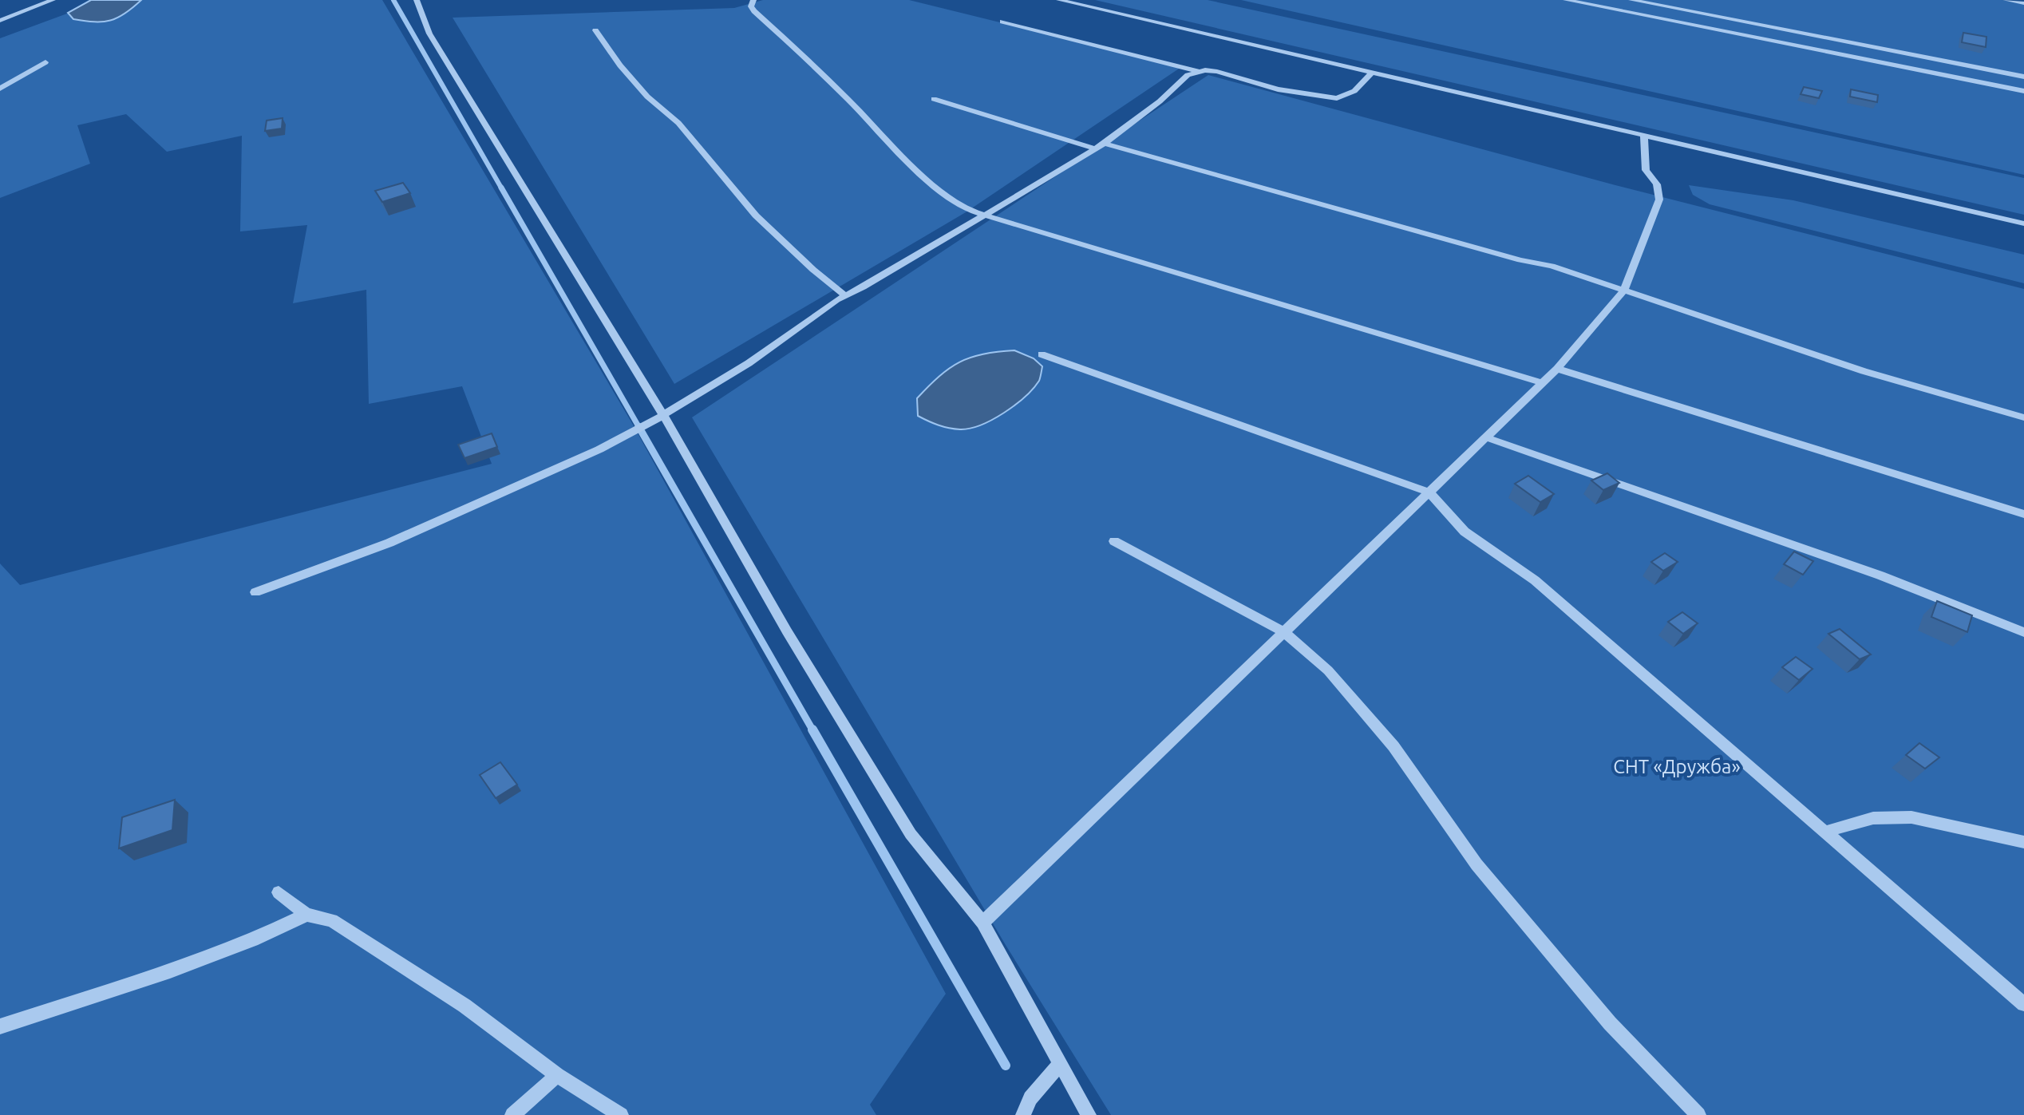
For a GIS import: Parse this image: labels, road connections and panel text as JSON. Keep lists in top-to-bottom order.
{
  "parks": ["СНТ «Дружба»"]
}
